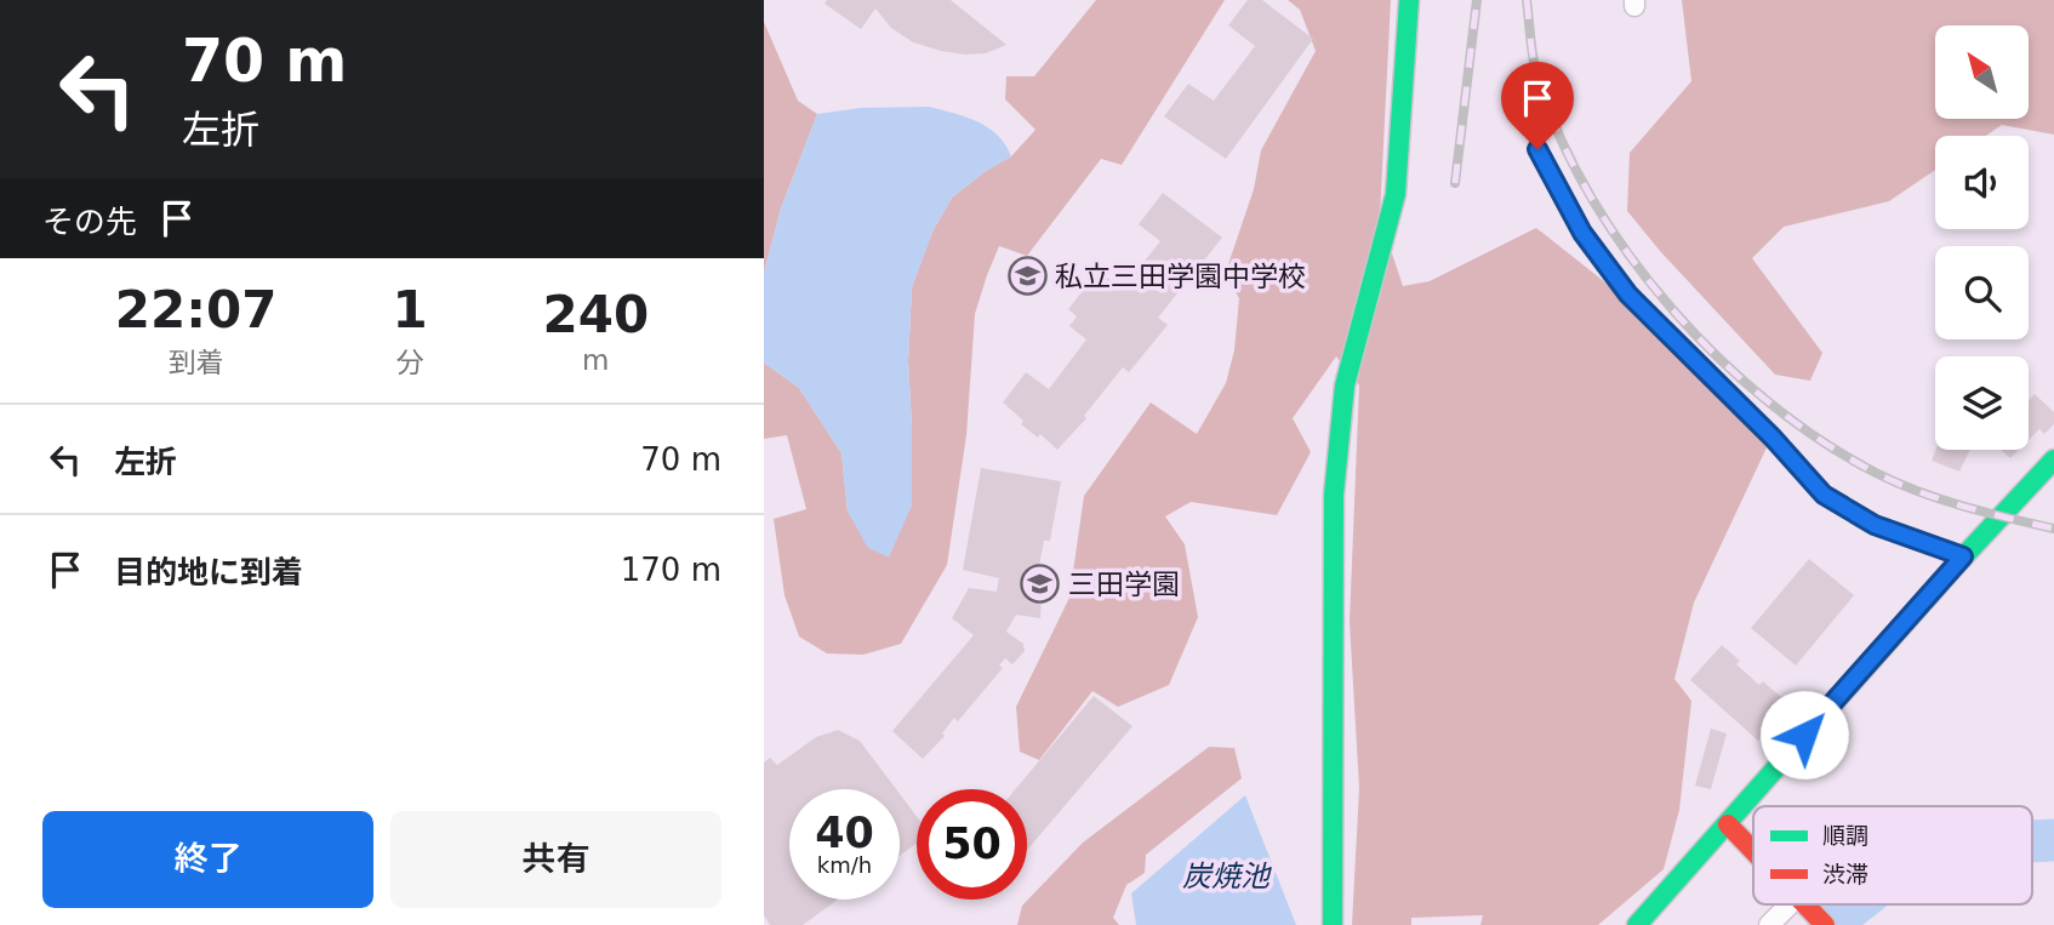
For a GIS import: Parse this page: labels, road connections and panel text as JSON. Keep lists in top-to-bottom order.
{
  "water": ["炭焼池"],
  "places": {
    "school or university": ["私立三田学園中学校", "三田学園"]
  },
  "legend": ["順調", "渋滞"],
  "north": "top left",
  "page": {
    "turn": ["70 m", "左折"],
    "then": "その先",
    "eta": [
      "22:07",
      "到着",
      "1",
      "分",
      "240",
      "m"
    ],
    "list": [
      {
        "name": "左折",
        "value": "70 m"
      },
      {
        "name": "目的地に到着",
        "value": "170 m"
      }
    ],
    "speed": "40 km/h",
    "limit": "50",
    "buttons": ["終了", "共有"]
  }
}
